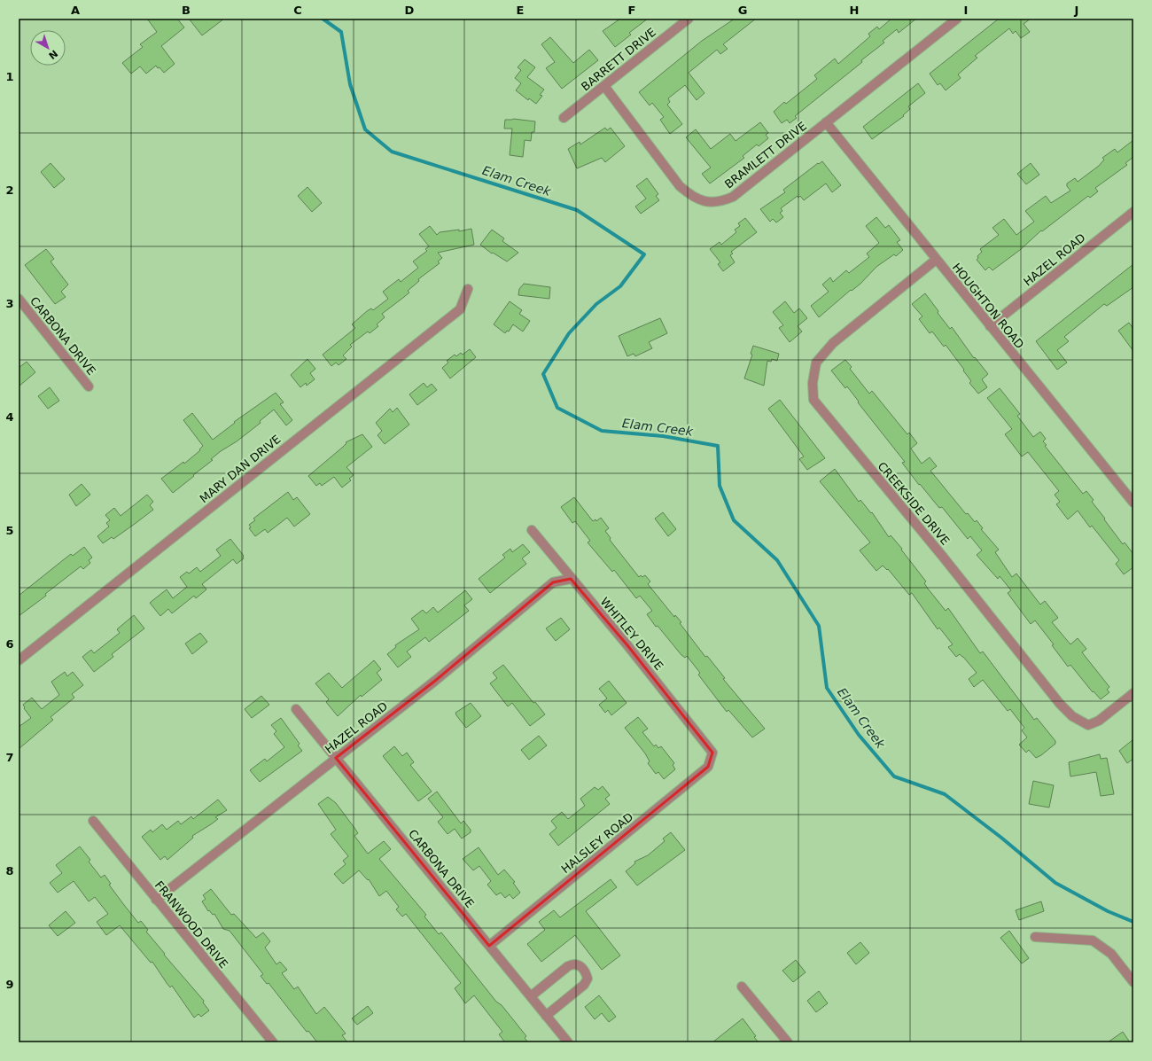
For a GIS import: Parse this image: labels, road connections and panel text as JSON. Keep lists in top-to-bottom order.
{
  "streets": {
    "street": [
      "BARRETT DRIVE",
      "BRAMLETT DRIVE",
      "HAZEL ROAD",
      "HOUGHTON ROAD",
      "CARBONA DRIVE",
      "MARY DAN DRIVE",
      "CREEKSIDE DRIVE",
      "WHITLEY DRIVE",
      "HALSLEY ROAD",
      "FRANWOOD DRIVE"
    ]
  },
  "crossings": [
    ["BARRETT DRIVE", "BRAMLETT DRIVE"],
    ["BRAMLETT DRIVE", "HOUGHTON ROAD"],
    ["HAZEL ROAD", "HOUGHTON ROAD"],
    ["HAZEL ROAD", "CARBONA DRIVE"],
    ["HAZEL ROAD", "WHITLEY DRIVE"],
    ["HAZEL ROAD", "FRANWOOD DRIVE"],
    ["HOUGHTON ROAD", "CREEKSIDE DRIVE"],
    ["CARBONA DRIVE", "HALSLEY ROAD"],
    ["WHITLEY DRIVE", "HALSLEY ROAD"]
  ],
  "water": ["Elam Creek"],
  "north": "bottom right",
  "grid": {
    "columns": [
      "A",
      "B",
      "C",
      "D",
      "E",
      "F",
      "G",
      "H",
      "I",
      "J"
    ],
    "rows": [
      "1",
      "2",
      "3",
      "4",
      "5",
      "6",
      "7",
      "8",
      "9"
    ]
  }
}
